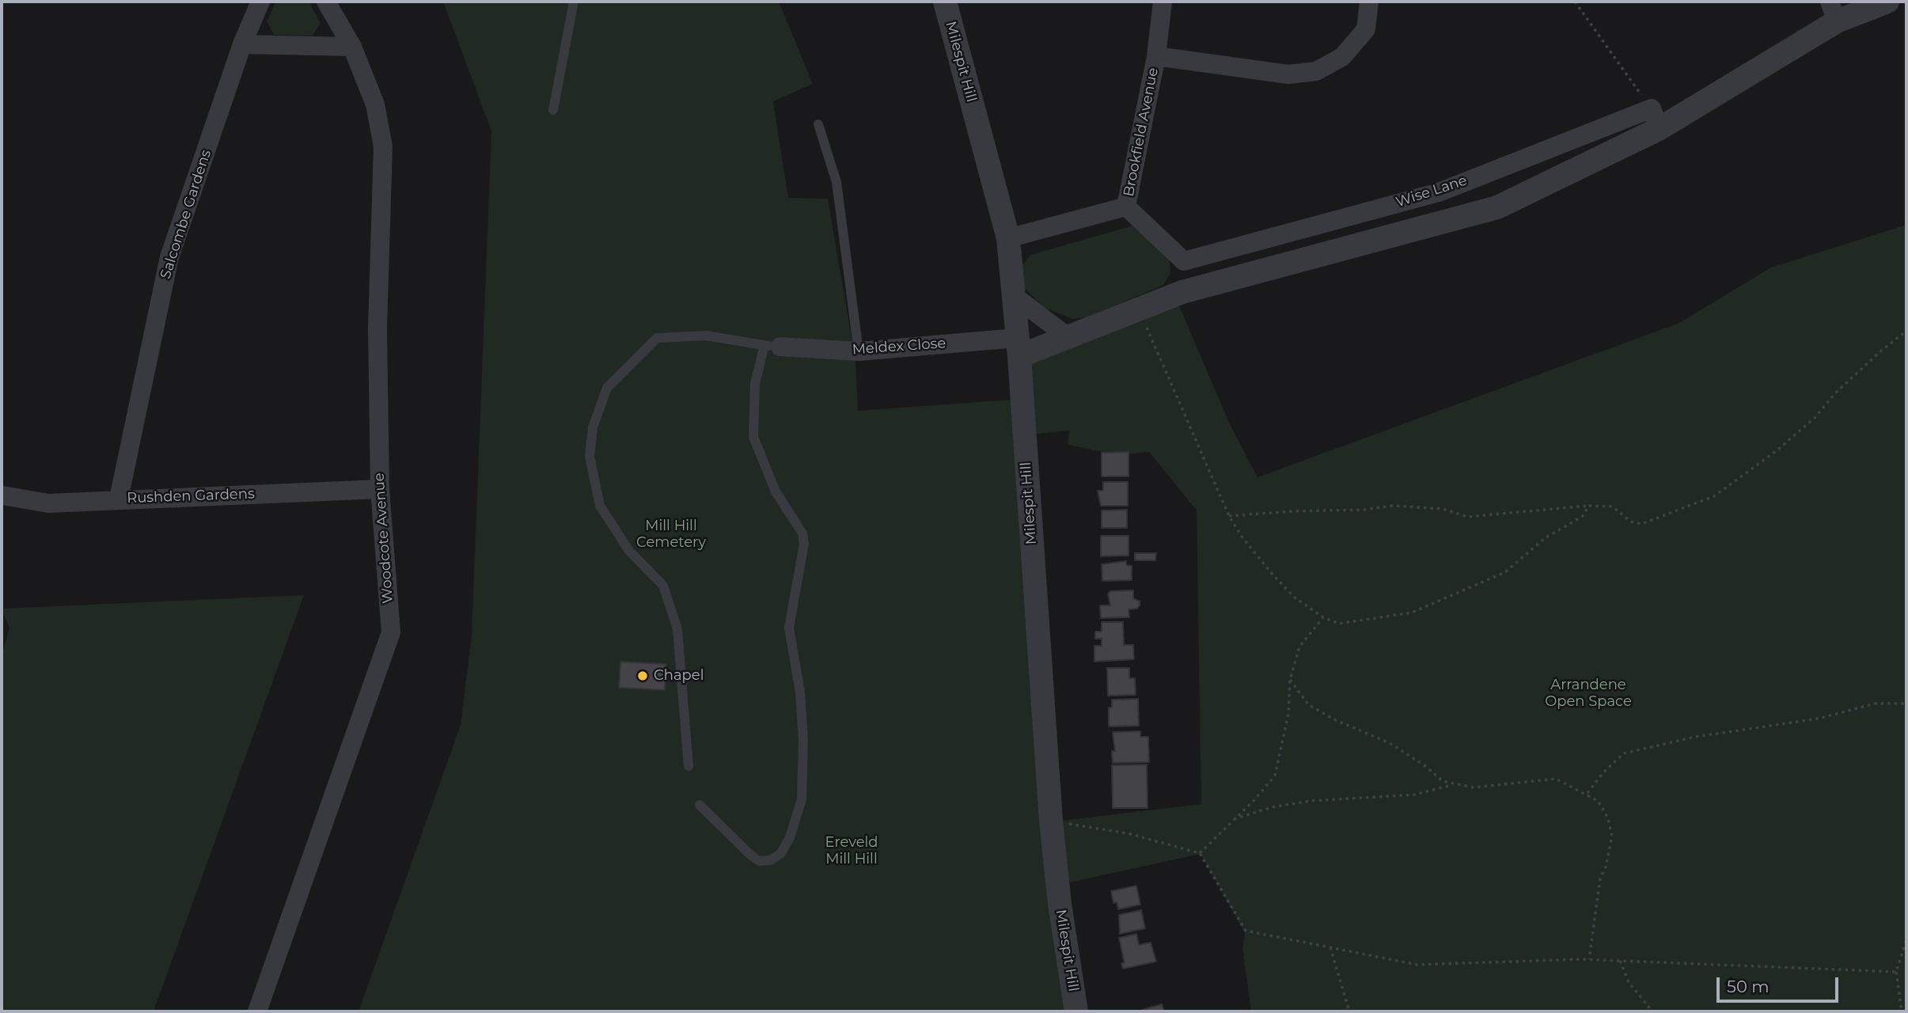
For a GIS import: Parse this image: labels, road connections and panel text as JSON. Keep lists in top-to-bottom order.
{
  "streets": {
    "street": [
      "Milespit Hill",
      "Brookfield Avenue",
      "Wise Lane",
      "Salcombe Gardens",
      "Meldex Close",
      "Rushden Gardens",
      "Woodcote Avenue"
    ]
  },
  "crossings": [
    ["Milespit Hill", "Brookfield Avenue"],
    ["Milespit Hill", "Wise Lane"],
    ["Milespit Hill", "Meldex Close"],
    ["Wise Lane", "Meldex Close"],
    ["Salcombe Gardens", "Rushden Gardens"],
    ["Rushden Gardens", "Woodcote Avenue"]
  ],
  "parks": ["Mill Hill Cemetery", "Arrandene Open Space", "Ereveld Mill Hill"],
  "places": ["Chapel"],
  "scale_bar": "50 m"
}
